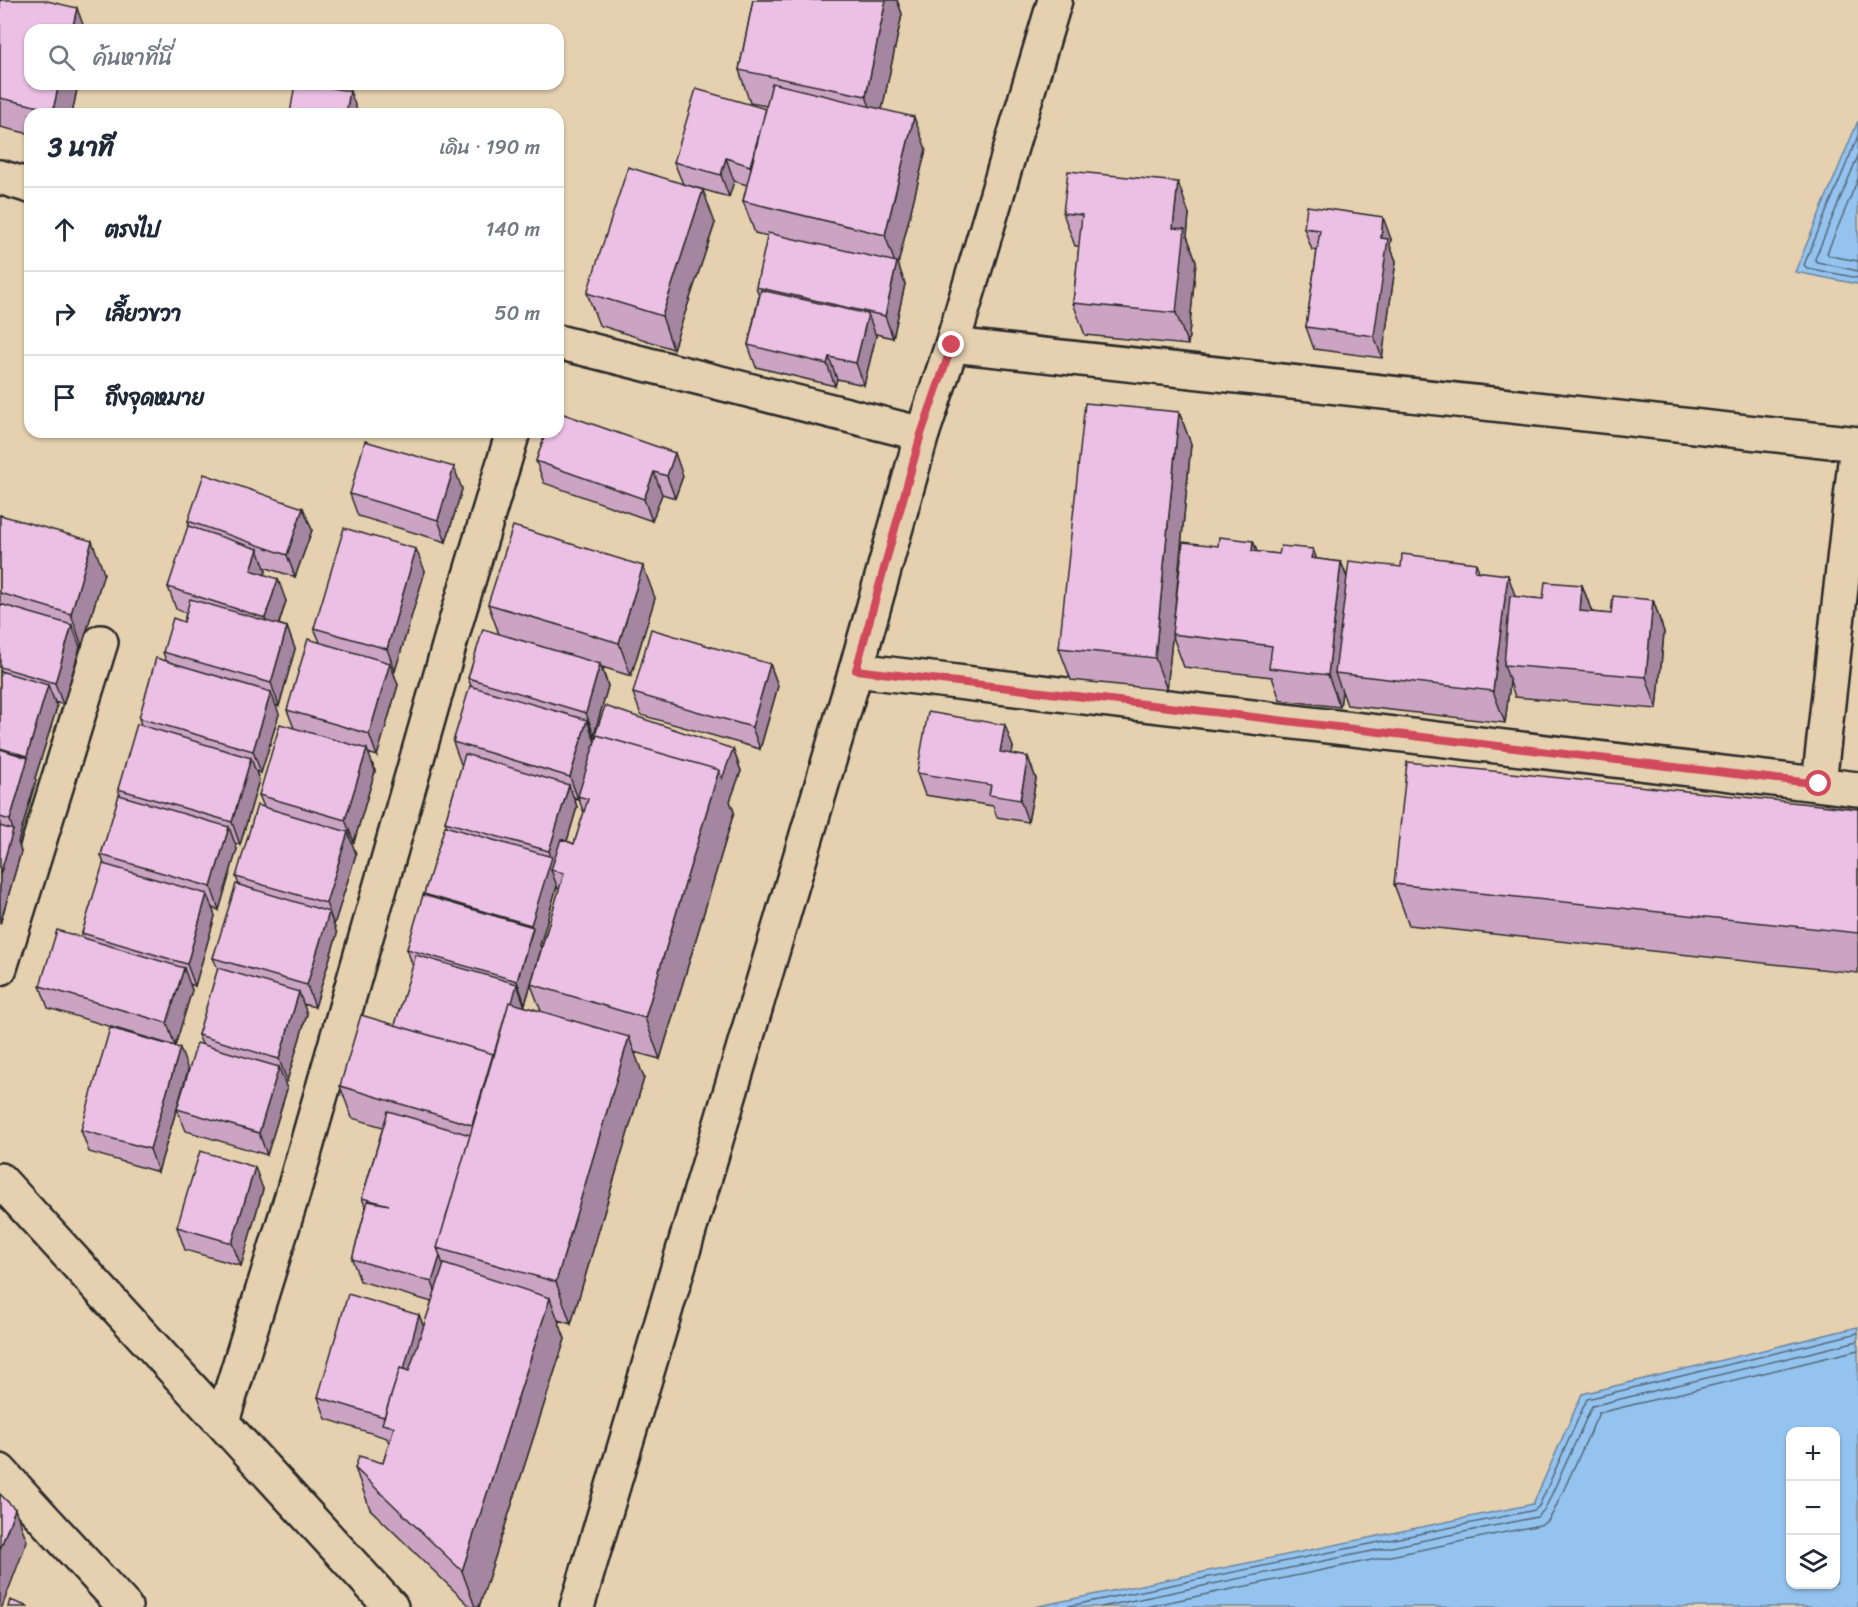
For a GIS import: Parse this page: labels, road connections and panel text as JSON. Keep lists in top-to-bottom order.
{
  "page": {
    "search": "ค้นหาที่นี่",
    "heading": ["3 นาที", "เดิน · 190 m"],
    "list": [
      ["ตรงไป", "140 m"],
      ["เลี้ยวขวา", "50 m"],
      "ถึงจุดหมาย"
    ],
    "map_buttons": ["+", "−"]
  }
}
